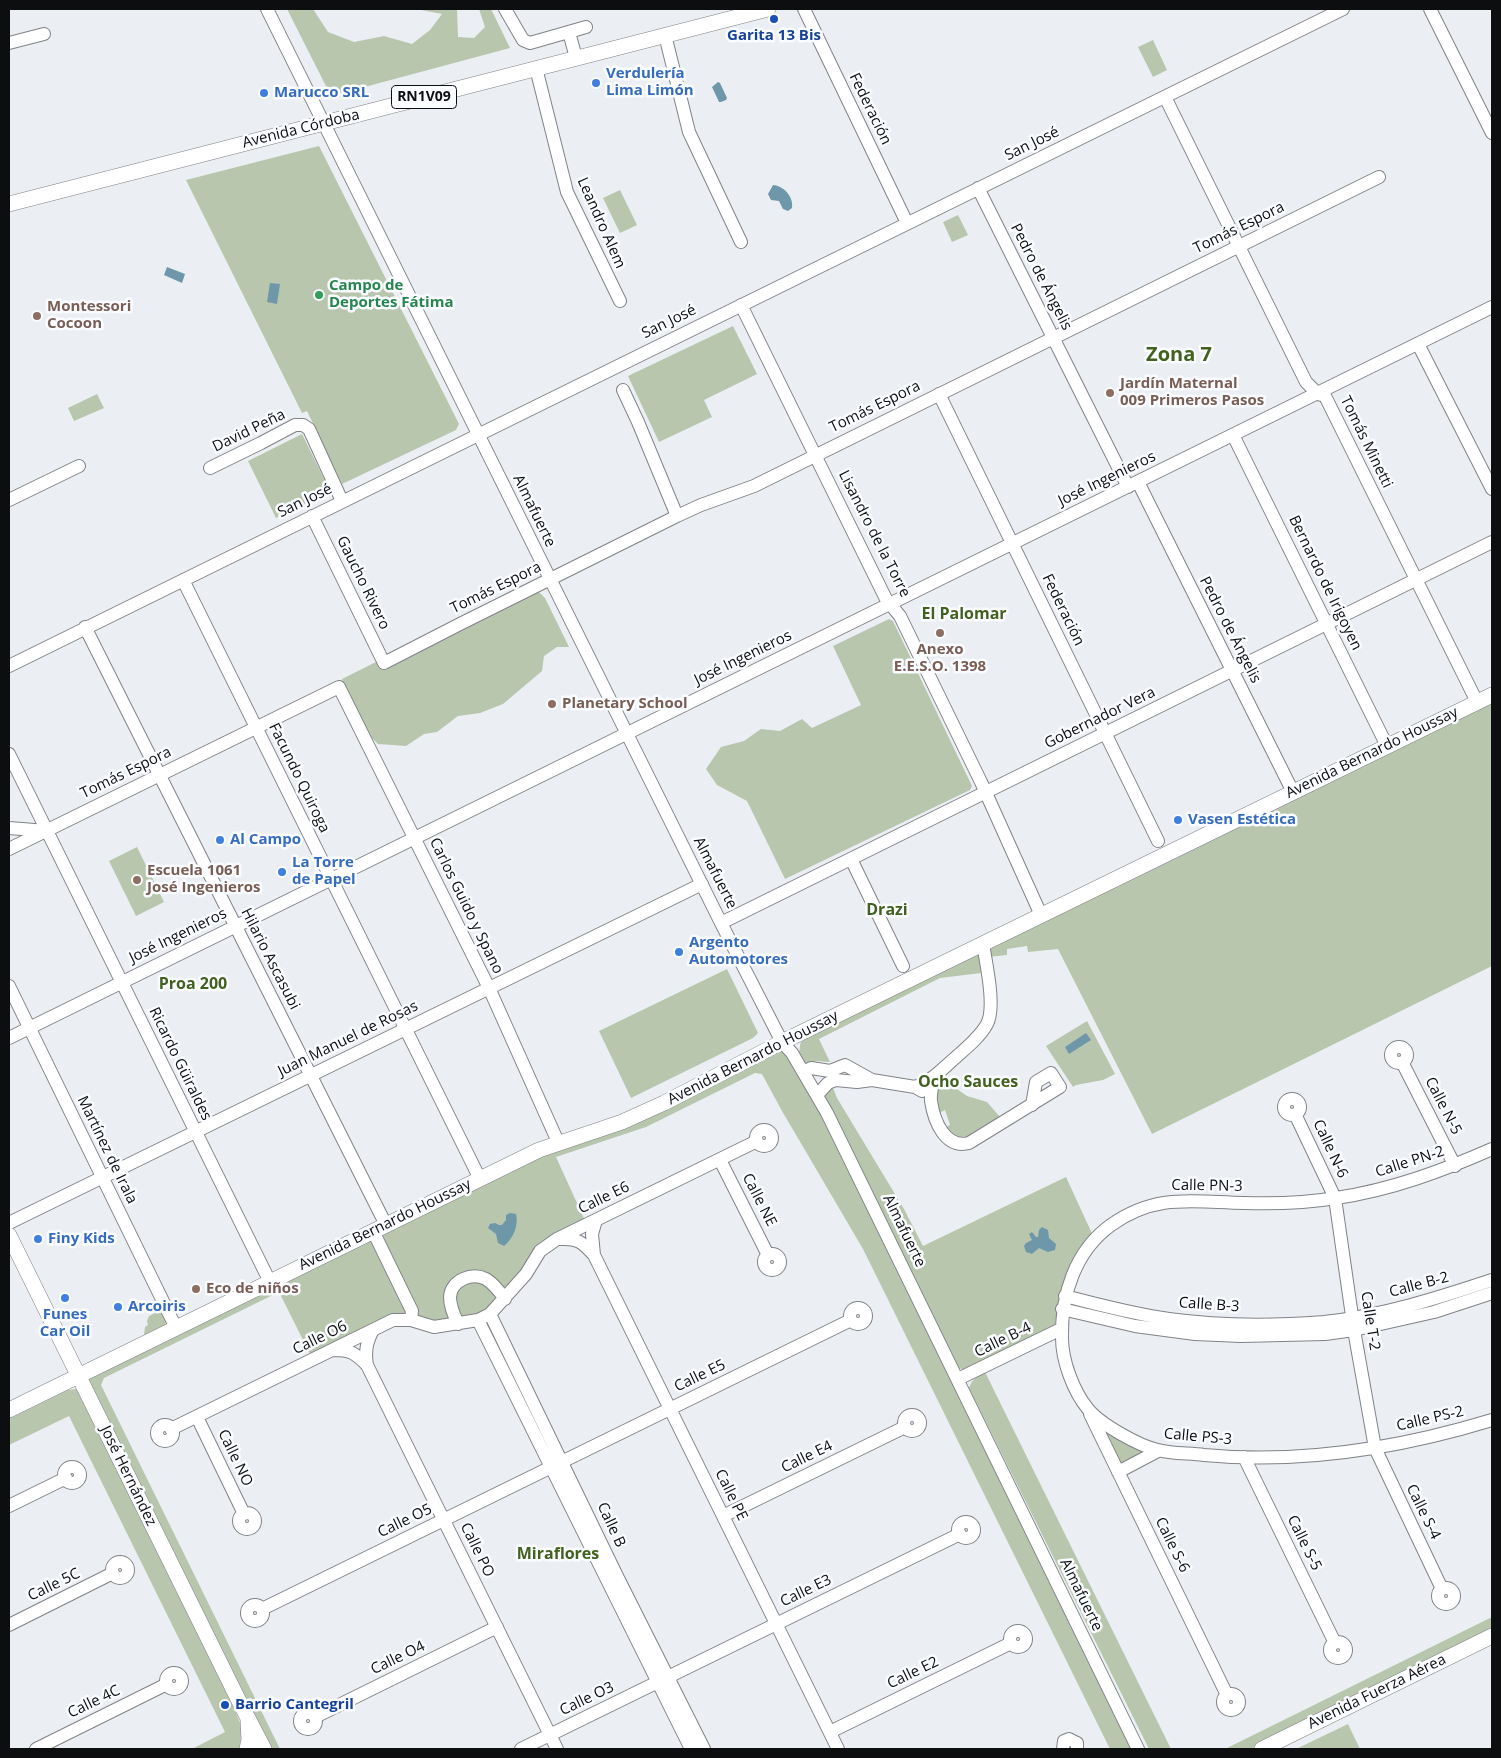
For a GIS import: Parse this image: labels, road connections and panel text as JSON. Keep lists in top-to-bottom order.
{
  "streets": {
    "main road": [
      "RN1V09",
      "Avenida Córdoba",
      "Avenida Bernardo Houssay",
      "José Hernández",
      "Avenida Fuerza Aérea"
    ],
    "street": [
      "Federación",
      "San José",
      "Leandro Alem",
      "Tomás Espora",
      "Pedro de Ángelis",
      "David Peña",
      "Tomás Minetti",
      "José Ingenieros",
      "Almafuerte",
      "Lisandro de la Torre",
      "Gaucho Rivero",
      "Bernardo de Irigoyen",
      "Gobernador Vera",
      "Facundo Quiroga",
      "Carlos Guido y Spano",
      "Hilario Ascasubi",
      "Juan Manuel de Rosas",
      "Ricardo Güiraldes",
      "Calle N-5",
      "Calle N-6",
      "Martínez de Irala",
      "Calle PN-2",
      "Calle PN-3",
      "Calle E6",
      "Calle NE",
      "Calle B-2",
      "Calle B-3",
      "Calle T-2",
      "Calle O6",
      "Calle B-4",
      "Calle E5",
      "Calle PS-2",
      "Calle PS-3",
      "Calle E4",
      "Calle NO",
      "Calle PE",
      "Calle S-4",
      "Calle O5",
      "Calle B",
      "Calle S-5",
      "Calle S-6",
      "Calle PO",
      "Calle 5C",
      "Calle E3",
      "Calle O4",
      "Calle E2",
      "Calle O3",
      "Calle 4C"
    ]
  },
  "crossings": [
    ["Federación", "San José"],
    ["Federación", "Tomás Espora"],
    ["Federación", "José Ingenieros"],
    ["Federación", "Gobernador Vera"],
    ["Avenida Córdoba", "Leandro Alem"],
    ["Avenida Córdoba", "Almafuerte"],
    ["San José", "Pedro de Ángelis"],
    ["San José", "David Peña"],
    ["San José", "Tomás Minetti"],
    ["San José", "Almafuerte"],
    ["San José", "Lisandro de la Torre"],
    ["San José", "Gaucho Rivero"],
    ["San José", "Facundo Quiroga"],
    ["San José", "Hilario Ascasubi"],
    ["Tomás Espora", "Pedro de Ángelis"],
    ["Tomás Espora", "Tomás Minetti"],
    ["Tomás Espora", "Almafuerte"],
    ["Tomás Espora", "Lisandro de la Torre"],
    ["Tomás Espora", "Gaucho Rivero"],
    ["Tomás Espora", "Facundo Quiroga"],
    ["Tomás Espora", "Carlos Guido y Spano"],
    ["Tomás Espora", "Hilario Ascasubi"],
    ["Tomás Espora", "Ricardo Güiraldes"],
    ["Pedro de Ángelis", "José Ingenieros"],
    ["Pedro de Ángelis", "Gobernador Vera"],
    ["Pedro de Ángelis", "Avenida Bernardo Houssay"],
    ["Tomás Minetti", "José Ingenieros"],
    ["Tomás Minetti", "Gobernador Vera"],
    ["Tomás Minetti", "Avenida Bernardo Houssay"],
    ["José Ingenieros", "Almafuerte"],
    ["José Ingenieros", "Lisandro de la Torre"],
    ["José Ingenieros", "Bernardo de Irigoyen"],
    ["José Ingenieros", "Facundo Quiroga"],
    ["José Ingenieros", "Carlos Guido y Spano"],
    ["José Ingenieros", "Hilario Ascasubi"],
    ["José Ingenieros", "Ricardo Güiraldes"],
    ["José Ingenieros", "Martínez de Irala"],
    ["Almafuerte", "Gobernador Vera"],
    ["Almafuerte", "Avenida Bernardo Houssay"],
    ["Almafuerte", "Juan Manuel de Rosas"],
    ["Almafuerte", "Calle B-4"],
    ["Lisandro de la Torre", "Gobernador Vera"],
    ["Lisandro de la Torre", "Avenida Bernardo Houssay"],
    ["Bernardo de Irigoyen", "Gobernador Vera"],
    ["Bernardo de Irigoyen", "Avenida Bernardo Houssay"],
    ["Avenida Bernardo Houssay", "Facundo Quiroga"],
    ["Avenida Bernardo Houssay", "Carlos Guido y Spano"],
    ["Avenida Bernardo Houssay", "Hilario Ascasubi"],
    ["Avenida Bernardo Houssay", "Ricardo Güiraldes"],
    ["Avenida Bernardo Houssay", "Martínez de Irala"],
    ["Avenida Bernardo Houssay", "José Hernández"],
    ["Facundo Quiroga", "Juan Manuel de Rosas"],
    ["Carlos Guido y Spano", "Juan Manuel de Rosas"],
    ["Hilario Ascasubi", "Juan Manuel de Rosas"],
    ["Juan Manuel de Rosas", "Ricardo Güiraldes"],
    ["Juan Manuel de Rosas", "Martínez de Irala"],
    ["Calle N-5", "Calle PN-2"],
    ["Calle N-6", "Calle PN-2"],
    ["Calle N-6", "Calle PN-3"],
    ["Calle N-6", "Calle T-2"],
    ["Calle PN-2", "Calle PN-3"],
    ["Calle PN-2", "Calle T-2"],
    ["Calle PN-3", "Calle B-3"],
    ["Calle PN-3", "Calle T-2"],
    ["Calle PN-3", "Calle B-4"],
    ["Calle PN-3", "Calle PS-3"],
    ["Calle E6", "Calle NE"],
    ["Calle E6", "Calle O6"],
    ["Calle E6", "Calle PE"],
    ["Calle E6", "Calle B"],
    ["Calle B-2", "Calle B-3"],
    ["Calle B-2", "Calle T-2"],
    ["Calle B-3", "Calle T-2"],
    ["Calle B-3", "Calle B-4"],
    ["Calle B-3", "Calle PS-3"],
    ["Calle T-2", "Calle PS-2"],
    ["Calle T-2", "Calle PS-3"],
    ["Calle T-2", "Calle S-4"],
    ["Calle O6", "Calle NO"],
    ["Calle O6", "Calle B"],
    ["Calle O6", "Calle PO"],
    ["Calle B-4", "Calle PS-3"],
    ["Calle E5", "Calle PE"],
    ["Calle E5", "Calle O5"],
    ["Calle E5", "Calle B"],
    ["Calle PS-2", "Calle PS-3"],
    ["Calle PS-2", "Calle S-4"],
    ["Calle PS-3", "Calle S-4"],
    ["Calle PS-3", "Calle S-5"],
    ["Calle PS-3", "Calle S-6"],
    ["Calle E4", "Calle PE"],
    ["Calle PE", "Calle E3"],
    ["Calle PE", "Calle E2"],
    ["Calle O5", "Calle B"],
    ["Calle O5", "Calle PO"],
    ["Calle B", "Calle E3"],
    ["Calle B", "Calle O3"],
    ["Calle PO", "Calle O4"],
    ["Calle PO", "Calle O3"],
    ["Calle E3", "Calle O3"]
  ],
  "districts": [
    "Zona 7",
    "El Palomar",
    "Drazi",
    "Proa 200",
    "Ocho Sauces",
    "Miraflores"
  ],
  "places": [
    "Garita 13 Bis",
    "Verdulería Lima Limón",
    "Marucco SRL",
    "Campo de Deportes Fátima",
    "Montessori Cocoon",
    "Jardín Maternal 009 Primeros Pasos",
    "Anexo E.E.S.O. 1398",
    "Planetary School",
    "Vasen Estética",
    "Al Campo",
    "La Torre de Papel",
    "Escuela 1061 José Ingenieros",
    "Argento Automotores",
    "Finy Kids",
    "Eco de niños",
    "Funes Car Oil",
    "Arcoiris",
    "Barrio Cantegril"
  ]
}
